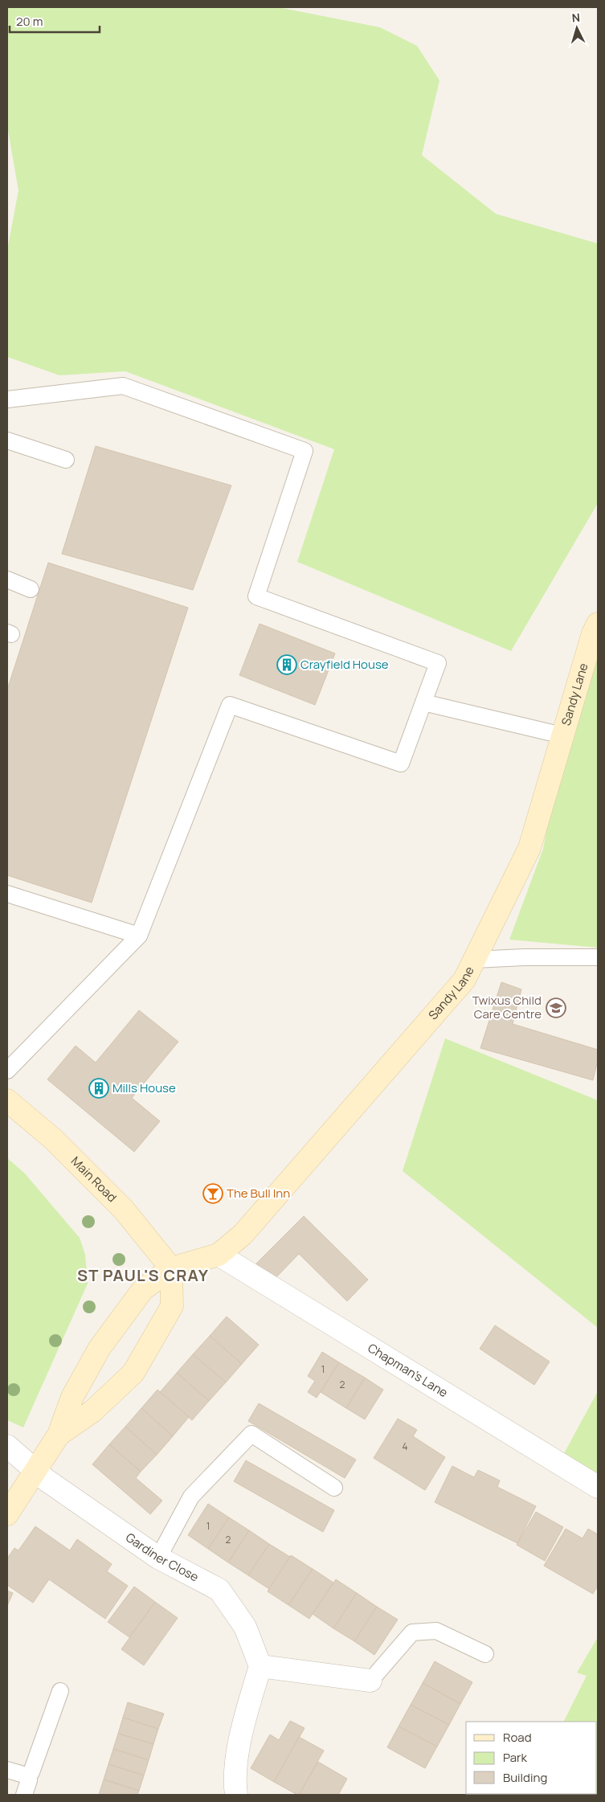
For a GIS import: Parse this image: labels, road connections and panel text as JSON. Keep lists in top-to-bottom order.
{
  "streets": {
    "street": [
      "Sandy Lane",
      "Main Road",
      "Chapman's Lane",
      "Gardiner Close"
    ]
  },
  "crossings": [
    ["Sandy Lane", "Main Road"],
    ["Sandy Lane", "Chapman's Lane"]
  ],
  "districts": ["ST PAUL'S CRAY"],
  "places": {
    "building": ["Crayfield House", "Mills House"],
    "school or university": ["Twixus Child Care Centre"],
    "bar": ["The Bull Inn"]
  },
  "house_numbers": [
    "1",
    "2",
    "4",
    "1",
    "2"
  ],
  "legend": ["Road", "Park", "Building"],
  "scale_bar": "20 m",
  "north": "top"
}
